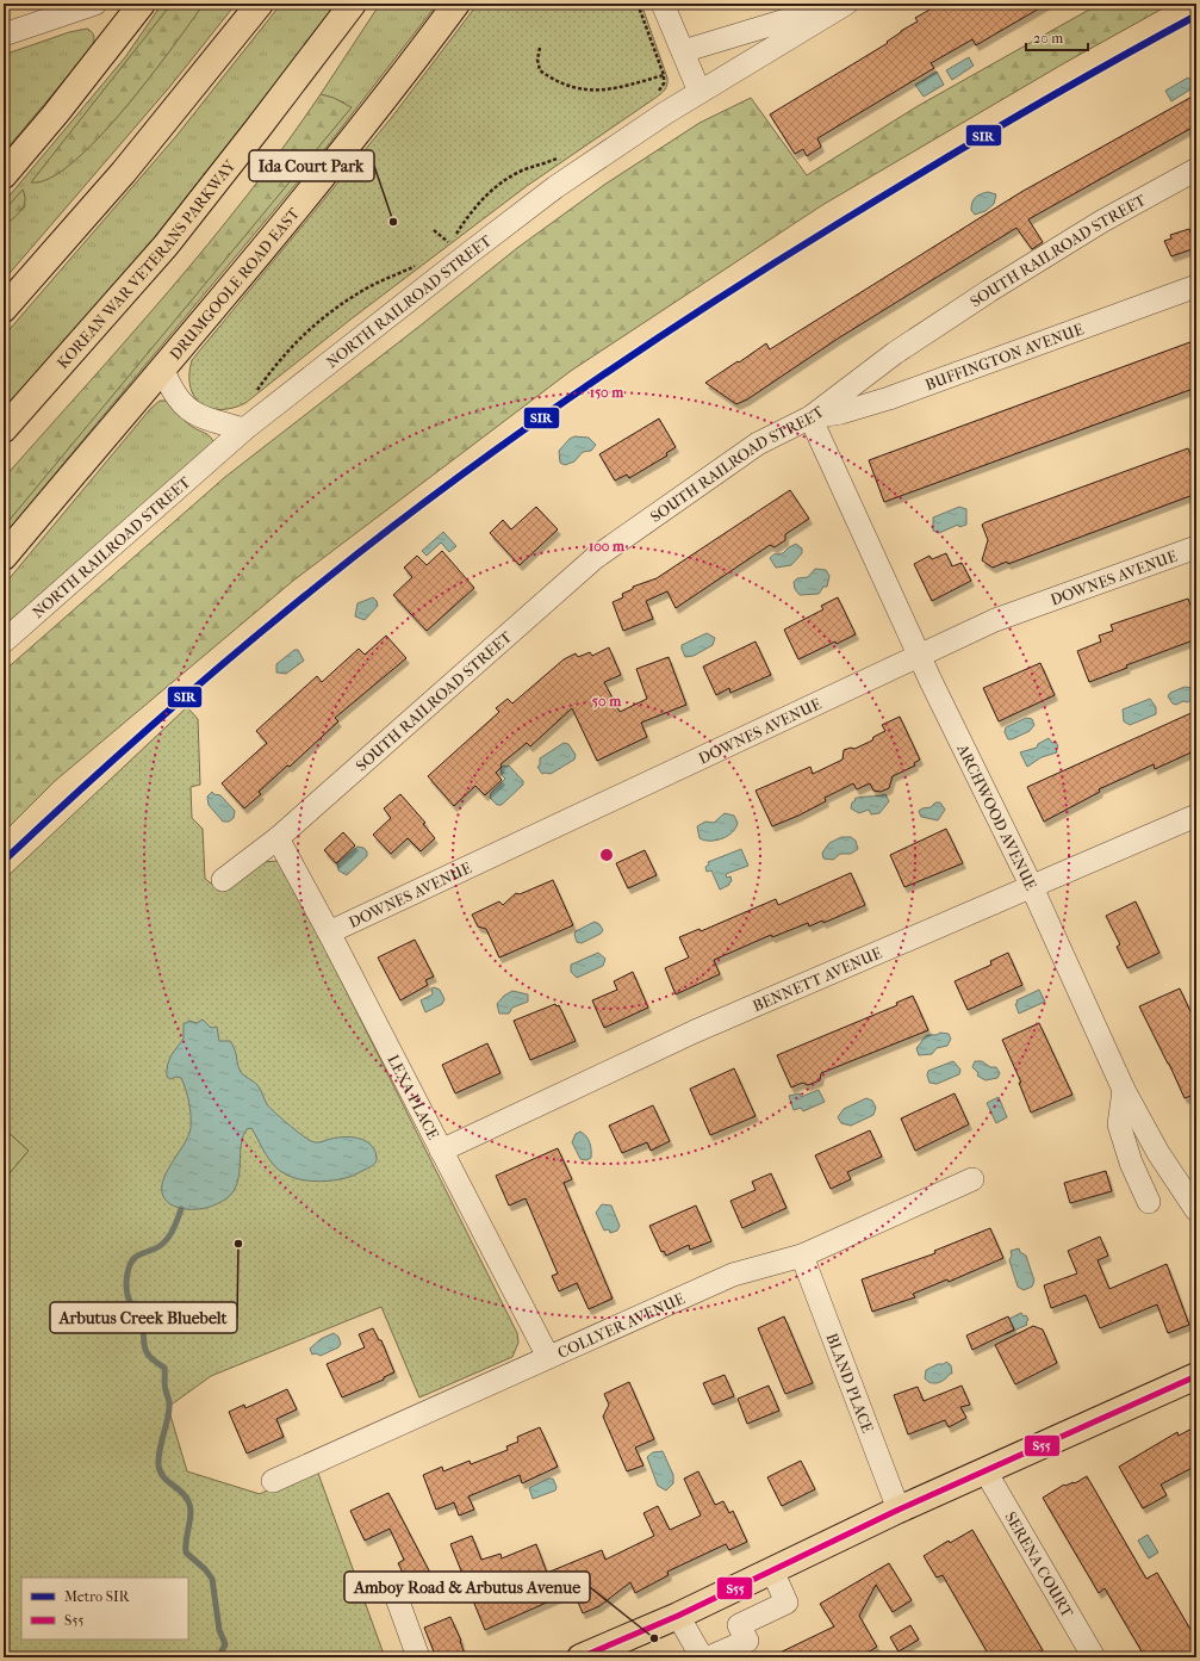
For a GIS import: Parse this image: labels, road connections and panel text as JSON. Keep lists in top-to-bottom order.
{
  "streets": {
    "main road": ["KOREAN WAR VETERANS PARKWAY", "DRUMGOOLE ROAD EAST"],
    "street": [
      "SOUTH RAILROAD STREET",
      "NORTH RAILROAD STREET",
      "BUFFINGTON AVENUE",
      "DOWNES AVENUE",
      "ARCHWOOD AVENUE",
      "BENNETT AVENUE",
      "LEXA PLACE",
      "COLLYER AVENUE",
      "BLAND PLACE",
      "SERENA COURT"
    ]
  },
  "crossings": [
    ["SOUTH RAILROAD STREET", "BUFFINGTON AVENUE"],
    ["SOUTH RAILROAD STREET", "ARCHWOOD AVENUE"],
    ["SOUTH RAILROAD STREET", "LEXA PLACE"],
    ["BUFFINGTON AVENUE", "ARCHWOOD AVENUE"],
    ["DOWNES AVENUE", "ARCHWOOD AVENUE"],
    ["DOWNES AVENUE", "LEXA PLACE"],
    ["ARCHWOOD AVENUE", "BENNETT AVENUE"],
    ["BENNETT AVENUE", "LEXA PLACE"],
    ["LEXA PLACE", "COLLYER AVENUE"],
    ["COLLYER AVENUE", "BLAND PLACE"]
  ],
  "places": ["Ida Court Park", "Arbutus Creek Bluebelt", "Amboy Road & Arbutus Avenue"],
  "lines": ["metro line SIR", "transit line S55"],
  "legend": ["Metro SIR", "S55"],
  "scale_bar": "20 m",
  "rings": ["150 m", "100 m", "50 m"]
}
